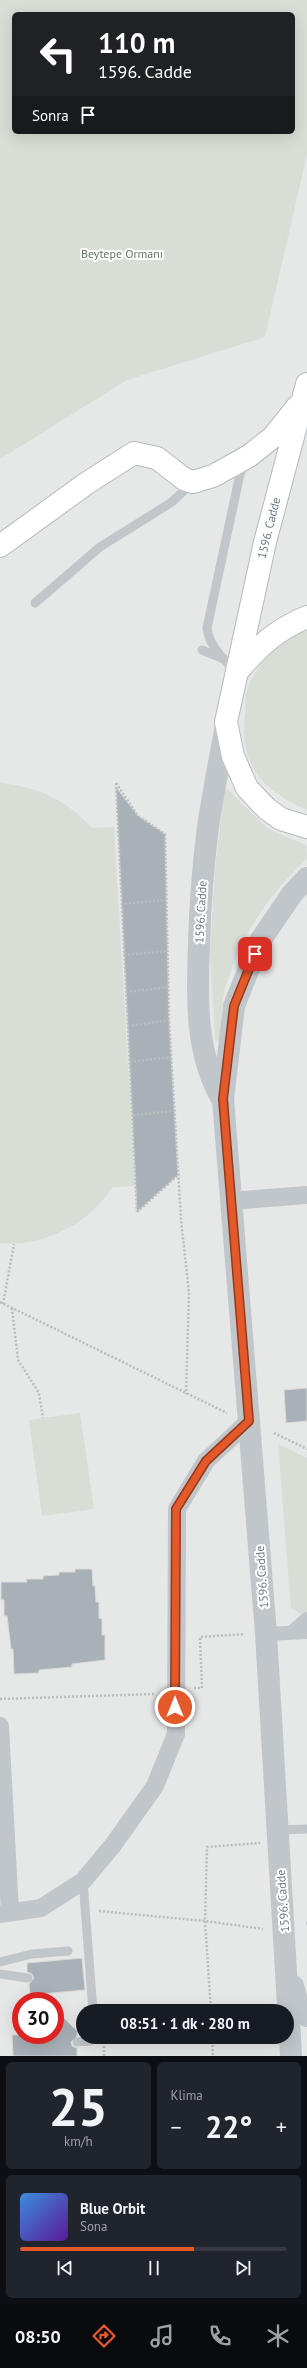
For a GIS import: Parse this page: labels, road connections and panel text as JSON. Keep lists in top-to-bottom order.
{
  "streets": {
    "main road": ["1596. Cadde"]
  },
  "parks": ["Beytepe Ormanı"],
  "page": {
    "turn": ["110 m", "1596. Cadde"],
    "then": "Sonra",
    "limit": "30",
    "trip": "08:51 · 1 dk · 280 m",
    "tile": [
      ["25", "km/h"],
      "Klima"
    ],
    "heat": ["−", "22°", "+"],
    "song": ["Blue Orbit", "Sona"],
    "tabs": "08:50"
  }
}
